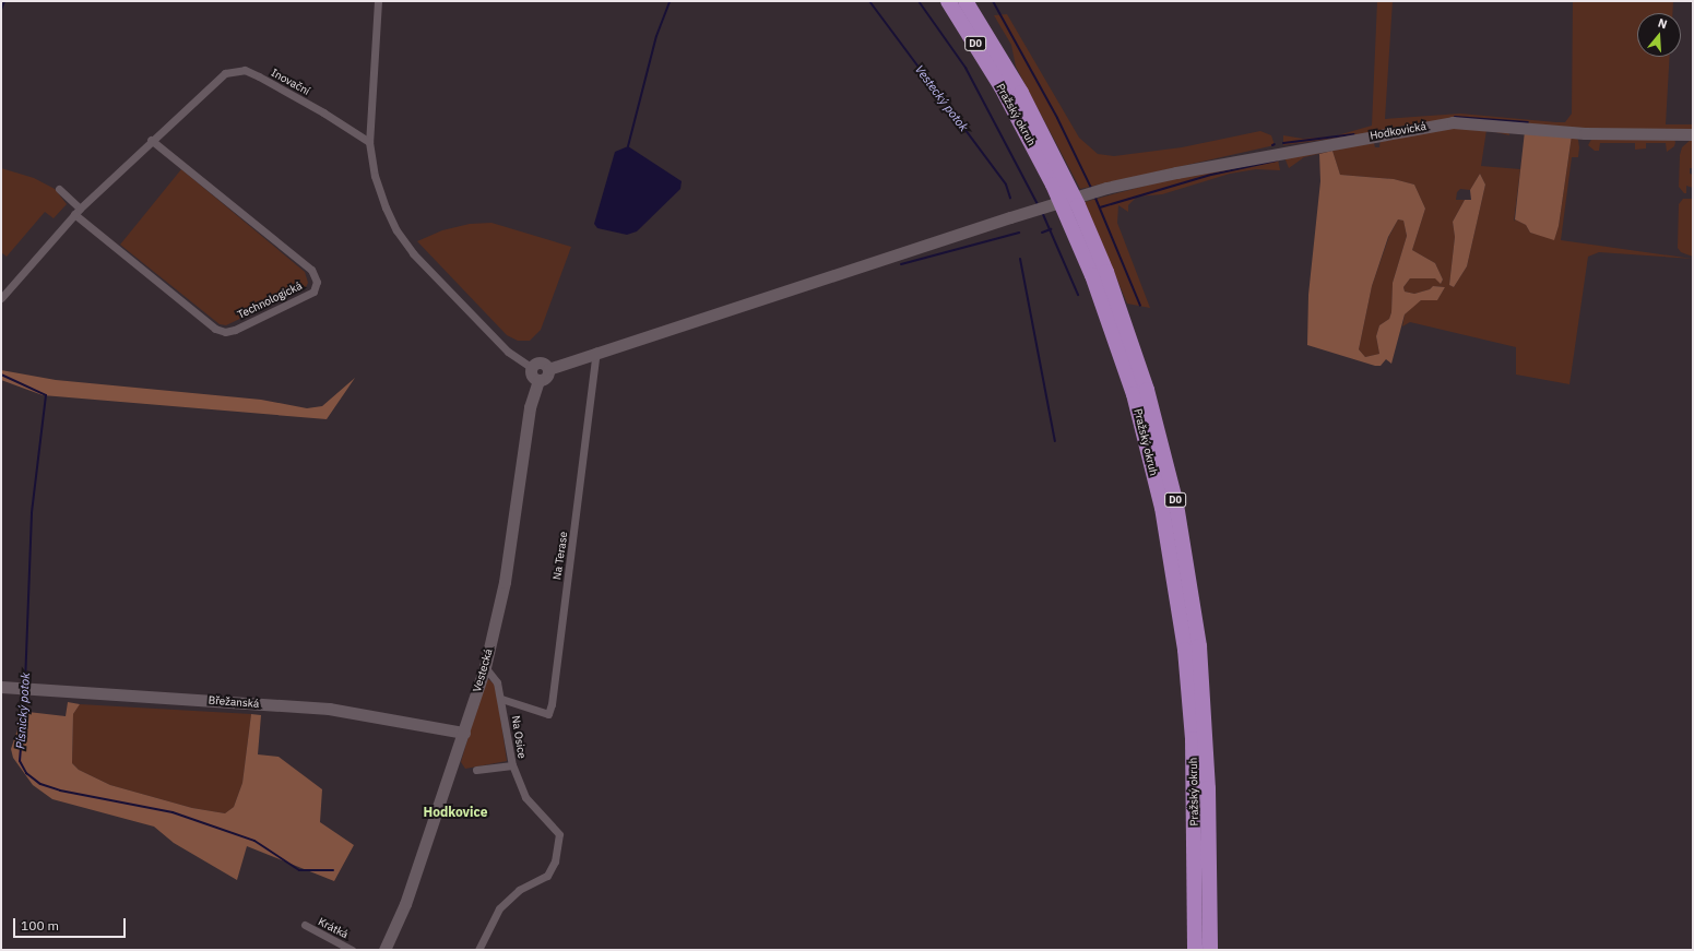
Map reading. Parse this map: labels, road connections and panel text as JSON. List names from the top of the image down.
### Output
{
  "streets": {
    "highway": ["D0", "Pražský okruh"],
    "street": [
      "Inovační",
      "Hodkovická",
      "Technologická",
      "Na Terase",
      "Vestecká",
      "Břežanská",
      "Na Osice",
      "Krátká"
    ]
  },
  "crossings": [
    ["Inovační", "Technologická"],
    ["Hodkovická", "Vestecká"],
    ["Na Terase", "Vestecká"],
    ["Na Terase", "Na Osice"],
    ["Vestecká", "Břežanská"],
    ["Vestecká", "Na Osice"]
  ],
  "districts": ["Hodkovice"],
  "water": ["Vestecký potok", "Písnický potok"],
  "scale_bar": "100 m",
  "north": "top"
}
